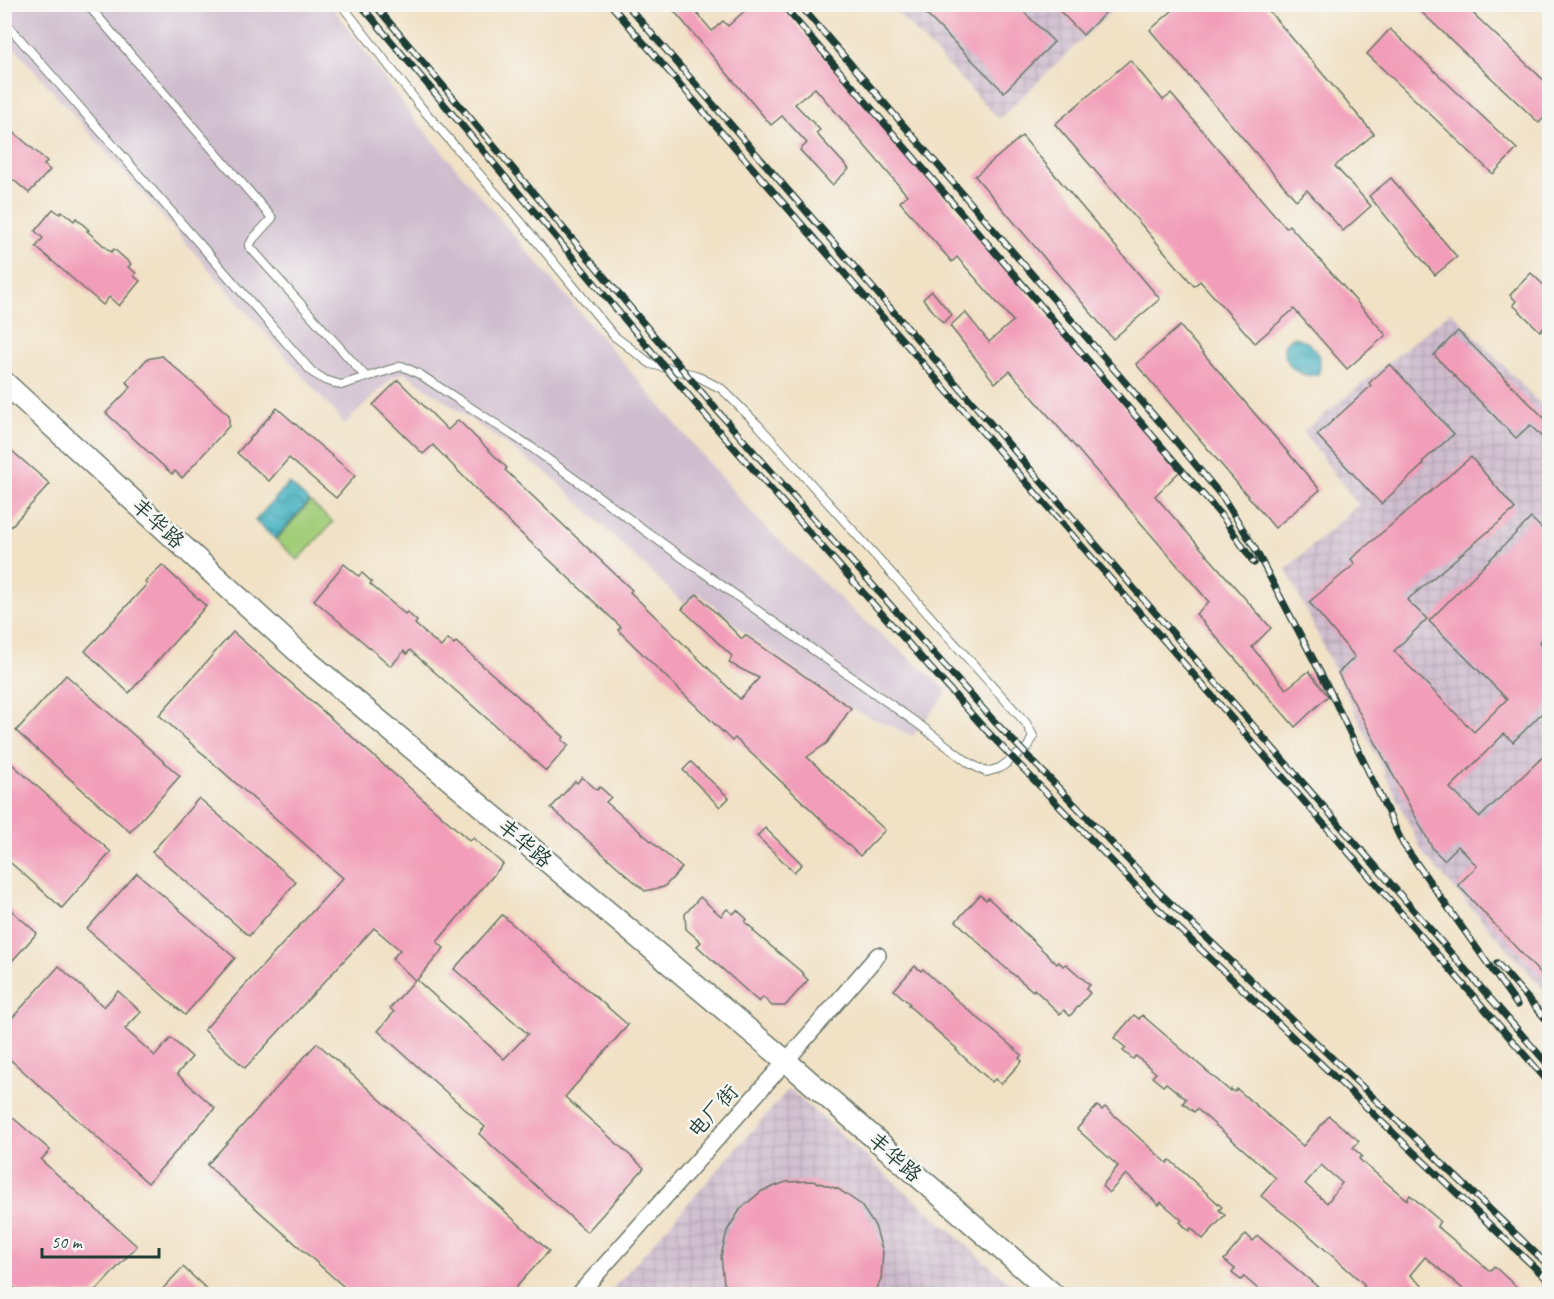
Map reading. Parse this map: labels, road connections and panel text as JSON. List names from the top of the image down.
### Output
{
  "streets": {
    "street": ["丰华路", "电厂街"]
  },
  "crossings": [
    ["丰华路", "电厂街"]
  ],
  "scale_bar": "50 m"
}
